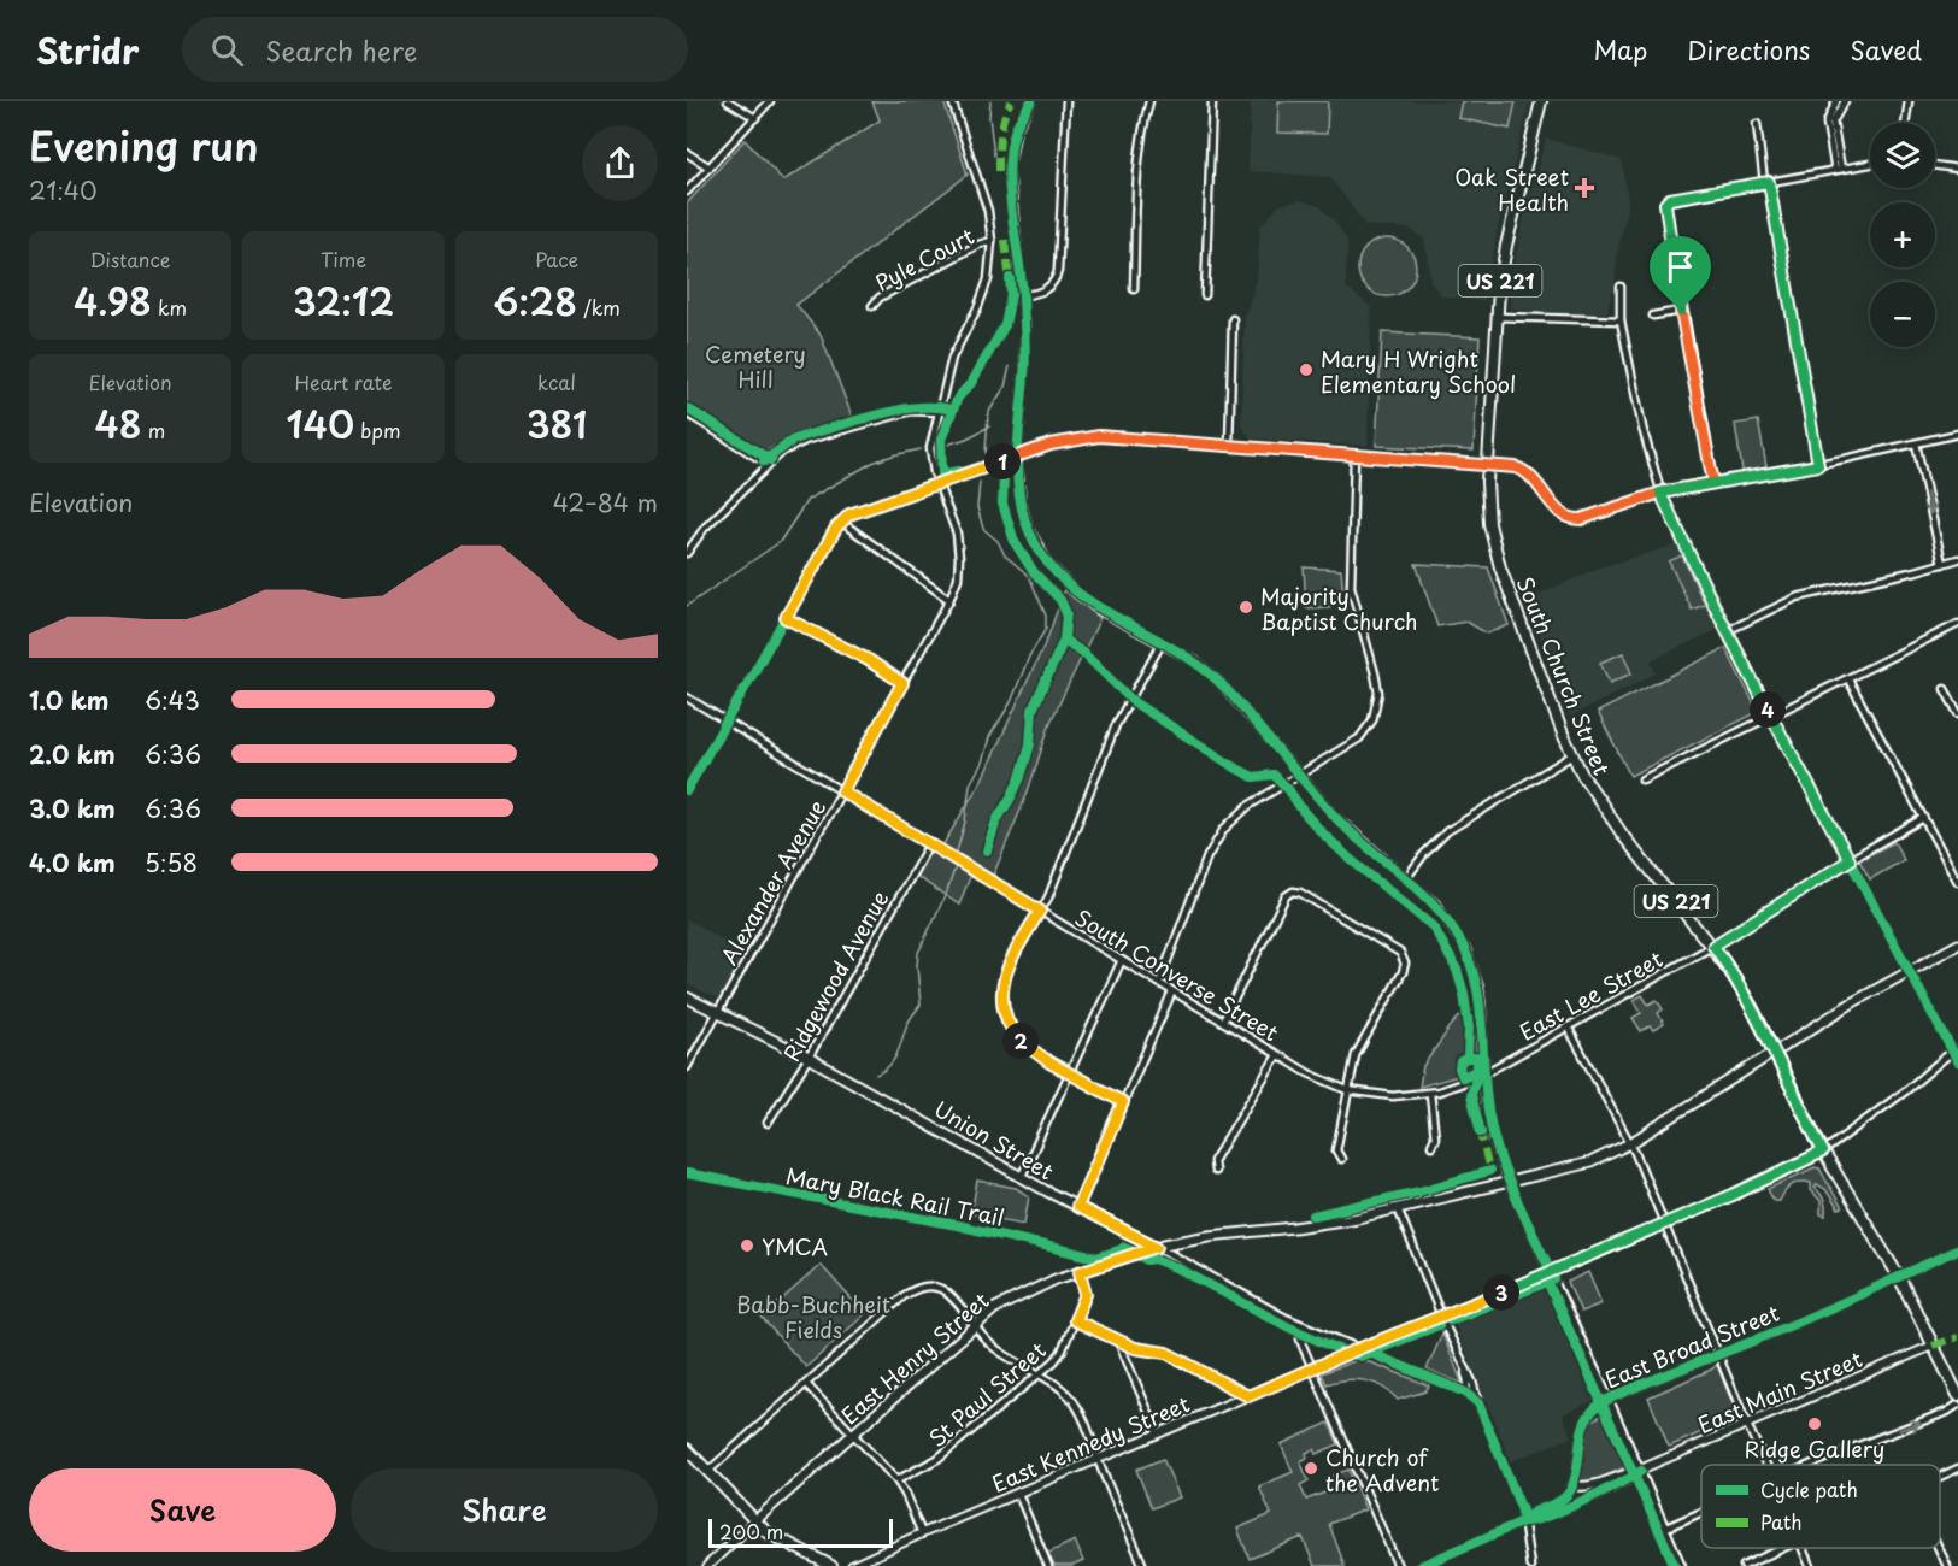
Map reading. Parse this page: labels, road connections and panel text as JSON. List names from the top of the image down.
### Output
{
  "streets": {
    "main road": [
      "US 221",
      "South Church Street",
      "Union Street",
      "East Henry Street"
    ],
    "street": [
      "Pyle Court",
      "Alexander Avenue",
      "South Converse Street",
      "Ridgewood Avenue",
      "East Lee Street",
      "East Broad Street",
      "East Main Street",
      "St Paul Street",
      "East Kennedy Street"
    ],
    "cycle path": ["Mary Black Rail Trail"]
  },
  "crossings": [
    ["Pyle Court", "Alexander Avenue"],
    ["US 221", "South Church Street"],
    ["US 221", "East Main Street"],
    ["South Church Street", "East Lee Street"],
    ["South Church Street", "East Broad Street"],
    ["South Church Street", "East Henry Street"],
    ["South Church Street", "East Main Street"],
    ["South Church Street", "East Kennedy Street"],
    ["Alexander Avenue", "South Converse Street"],
    ["Alexander Avenue", "Union Street"],
    ["South Converse Street", "Ridgewood Avenue"],
    ["South Converse Street", "East Lee Street"],
    ["Ridgewood Avenue", "Union Street"],
    ["Union Street", "East Henry Street"],
    ["Union Street", "East Kennedy Street"],
    ["East Broad Street", "East Main Street"],
    ["East Henry Street", "St Paul Street"]
  ],
  "parks": ["Cemetery Hill", "Babb-Buchheit Fields"],
  "places": {
    "health": ["Oak Street Health"],
    "other": [
      "Mary H Wright Elementary School",
      "Majority Baptist Church",
      "YMCA",
      "Ridge Gallery",
      "Church of the Advent"
    ]
  },
  "legend": ["Cycle path", "Path"],
  "scale_bar": "200 m",
  "page": {
    "header": "Stridr",
    "search": "Search here",
    "nav": ["Map", "Directions", "Saved"],
    "heading": ["Evening run", "21:40"],
    "map_buttons": ["+", "−"],
    "stats": [
      ["Distance", "4.98 km"],
      ["Time", "32:12"],
      ["Pace", "6:28 /km"],
      ["Elevation", "48 m"],
      ["Heart rate", "140 bpm"],
      ["kcal", "381"]
    ],
    "pins": [
      "1",
      "4",
      "2",
      "3"
    ],
    "chart": ["Elevation", "42–84 m"],
    "list": [
      {
        "name": "1.0 km",
        "note": "6:43"
      },
      {
        "name": "2.0 km",
        "note": "6:36"
      },
      {
        "name": "3.0 km",
        "note": "6:36"
      },
      {
        "name": "4.0 km",
        "note": "5:58"
      }
    ],
    "buttons": ["Save", "Share"],
    "scale": "200 m"
  }
}
